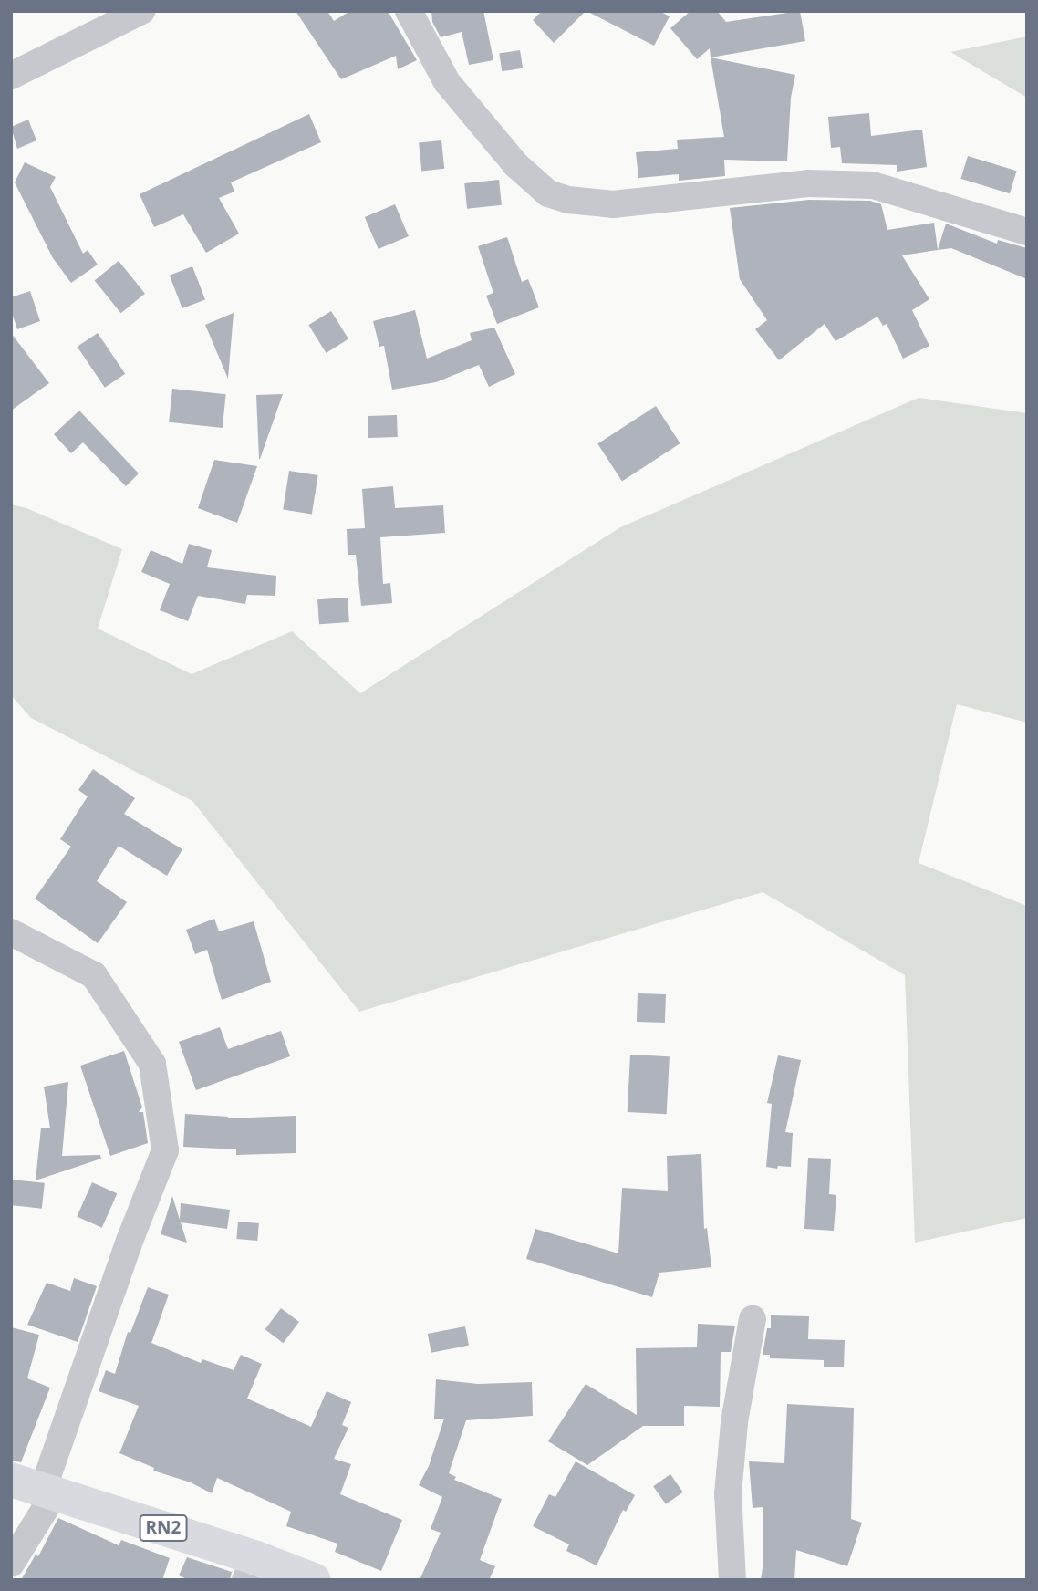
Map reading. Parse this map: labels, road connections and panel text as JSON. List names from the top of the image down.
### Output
{
  "streets": {
    "highway": ["RN2"]
  }
}
